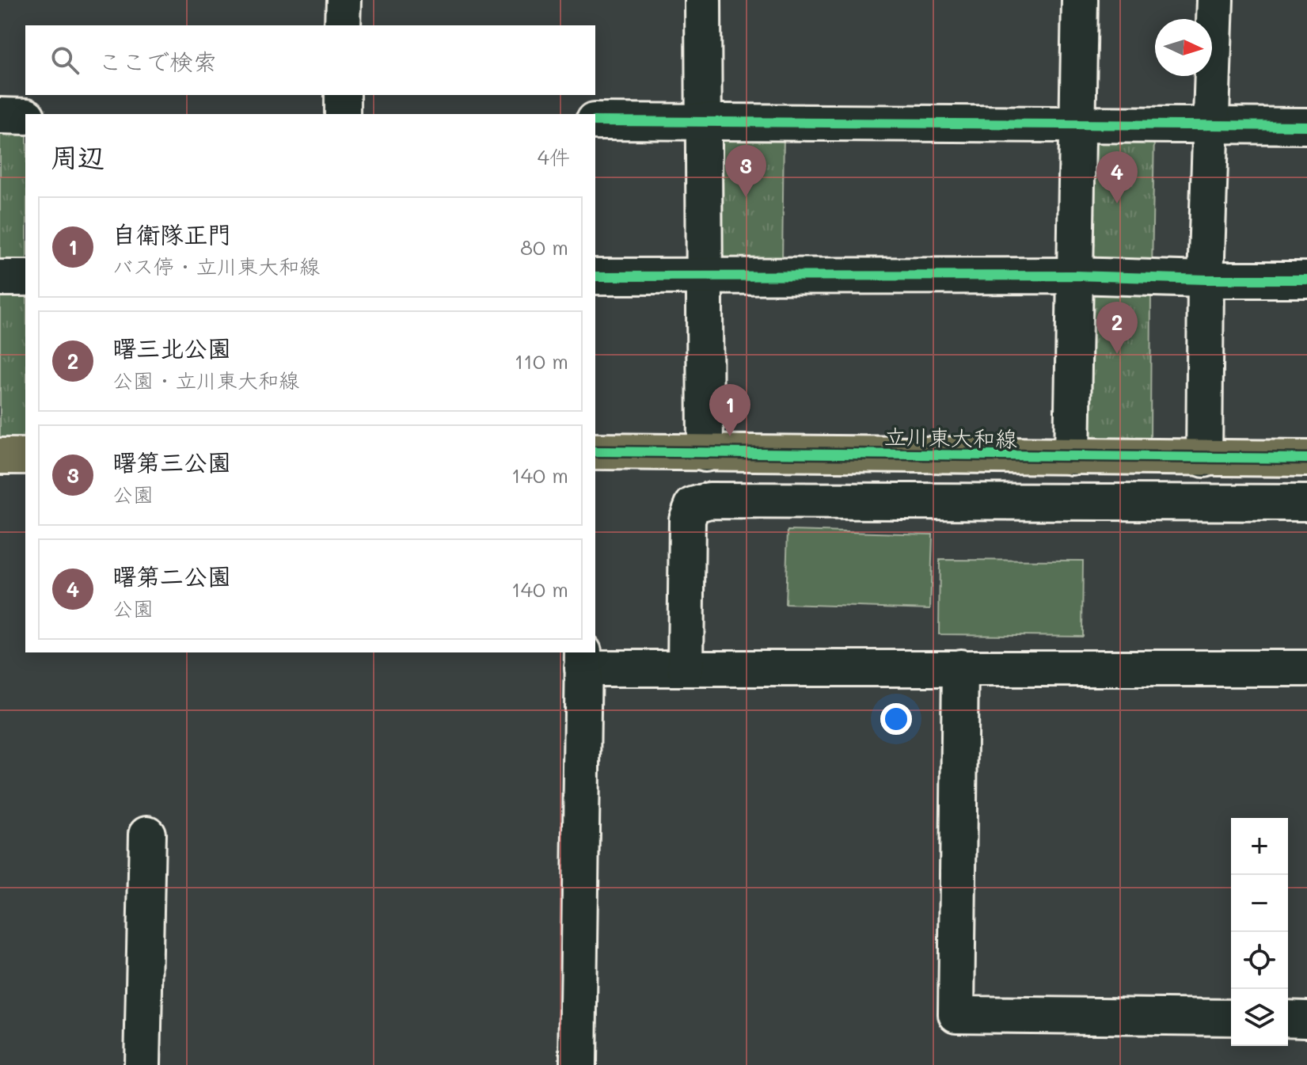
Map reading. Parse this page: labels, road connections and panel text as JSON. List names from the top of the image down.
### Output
{
  "streets": {
    "main road": ["立川東大和線"]
  },
  "north": "right",
  "page": {
    "search": "ここで検索",
    "heading": ["周辺", "4件"],
    "pins": [
      "3",
      "4",
      "2",
      "1"
    ],
    "list": [
      {
        "mark": "1",
        "name": "自衛隊正門",
        "note": "バス停 · 立川東大和線",
        "value": "80 m"
      },
      {
        "mark": "2",
        "name": "曙三北公園",
        "note": "公園 · 立川東大和線",
        "value": "110 m"
      },
      {
        "mark": "3",
        "name": "曙第三公園",
        "note": "公園",
        "value": "140 m"
      },
      {
        "mark": "4",
        "name": "曙第二公園",
        "note": "公園",
        "value": "140 m"
      }
    ],
    "map_buttons": ["+", "−"]
  }
}
